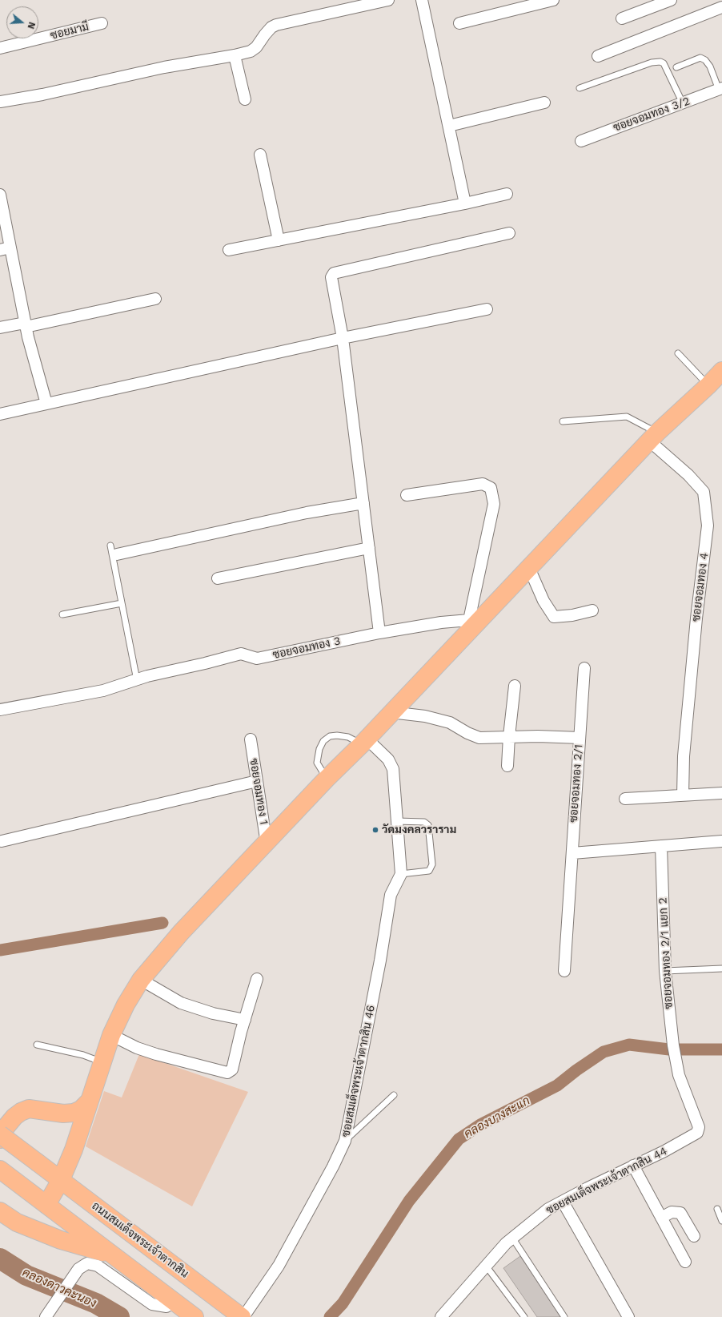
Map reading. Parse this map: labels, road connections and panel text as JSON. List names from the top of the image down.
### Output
{
  "streets": {
    "main road": ["ถนนสมเด็จพระเจ้าตากสิน"],
    "street": [
      "ซอยมามี",
      "ซอยจอมทอง 3/2",
      "ซอยจอมทอง 4",
      "ซอยจอมทอง 3",
      "ซอยจอมทอง 2/1",
      "ซอยจอมทอง 1",
      "ซอยจอมทอง 2/1 แยก 2",
      "ซอยสมเด็จพระเจ้าตากสิน 46",
      "ซอยสมเด็จพระเจ้าตากสิน 44"
    ]
  },
  "crossings": [
    ["ซอยจอมทอง 2/1 แยก 2", "ซอยสมเด็จพระเจ้าตากสิน 44"],
    ["ซอยสมเด็จพระเจ้าตากสิน 46", "ถนนสมเด็จพระเจ้าตากสิน"]
  ],
  "water": ["คลองบางสะแก", "คลองดาวคะนอง"],
  "places": ["วัดมงคลวราราม"],
  "north": "right"
}
